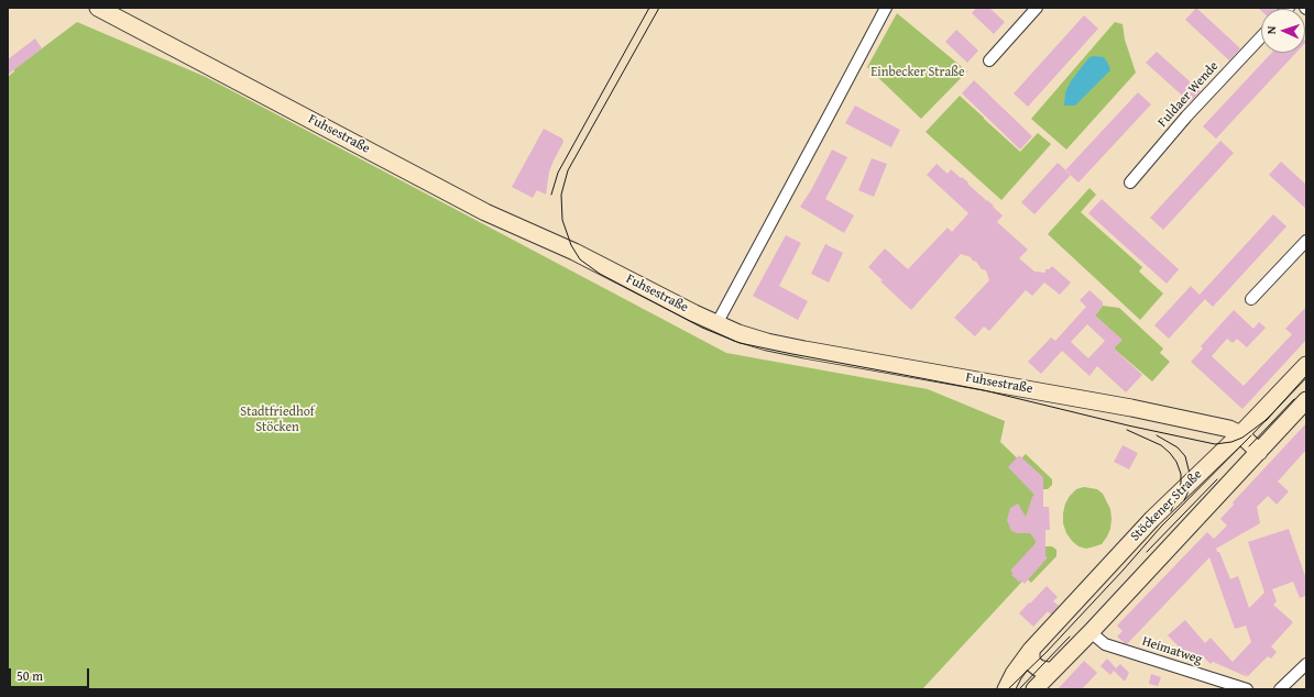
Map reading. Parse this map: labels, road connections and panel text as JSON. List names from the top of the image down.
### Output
{
  "streets": {
    "street": [
      "Fuldaer Wende",
      "Fuhsestraße",
      "Stöckener Straße",
      "Heimatweg"
    ]
  },
  "crossings": [
    ["Fuhsestraße", "Stöckener Straße"]
  ],
  "parks": ["Einbecker Straße", "Stadtfriedhof Stöcken"],
  "scale_bar": "50 m",
  "north": "left"
}
